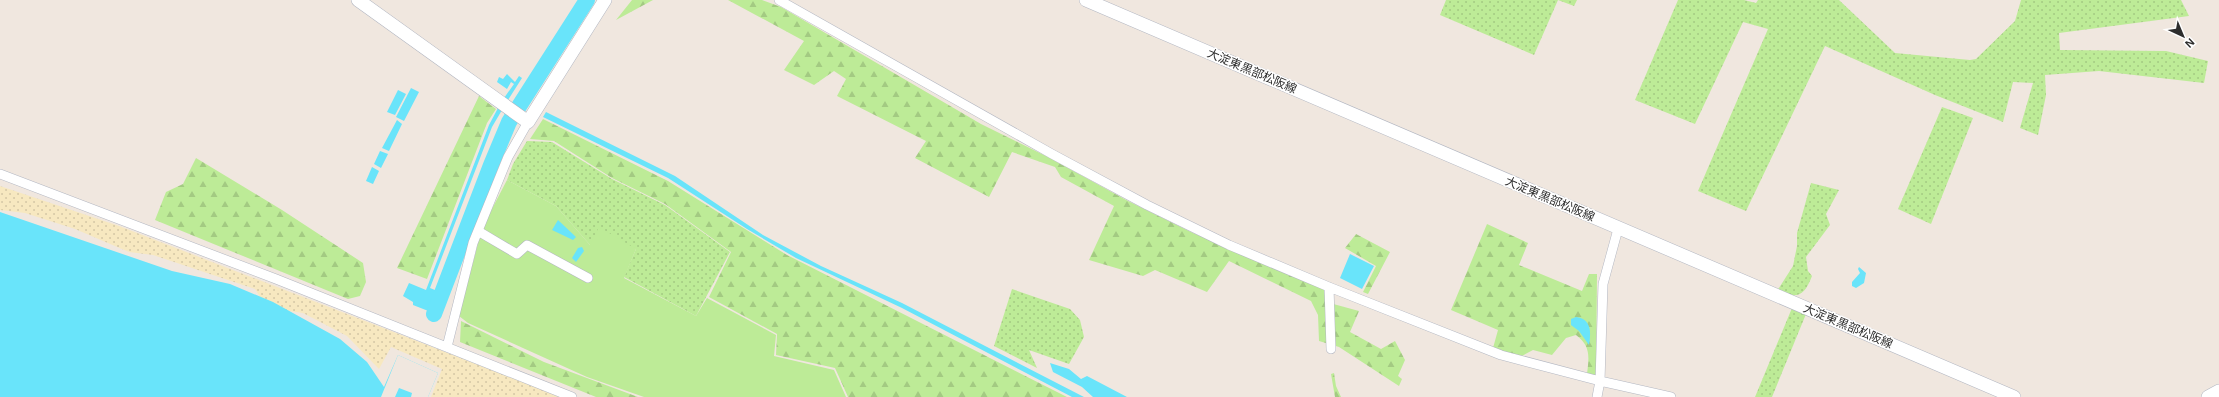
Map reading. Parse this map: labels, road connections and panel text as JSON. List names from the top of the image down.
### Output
{
  "streets": {
    "main road": ["大淀東黒部松阪線"]
  },
  "north": "bottom right"
}
